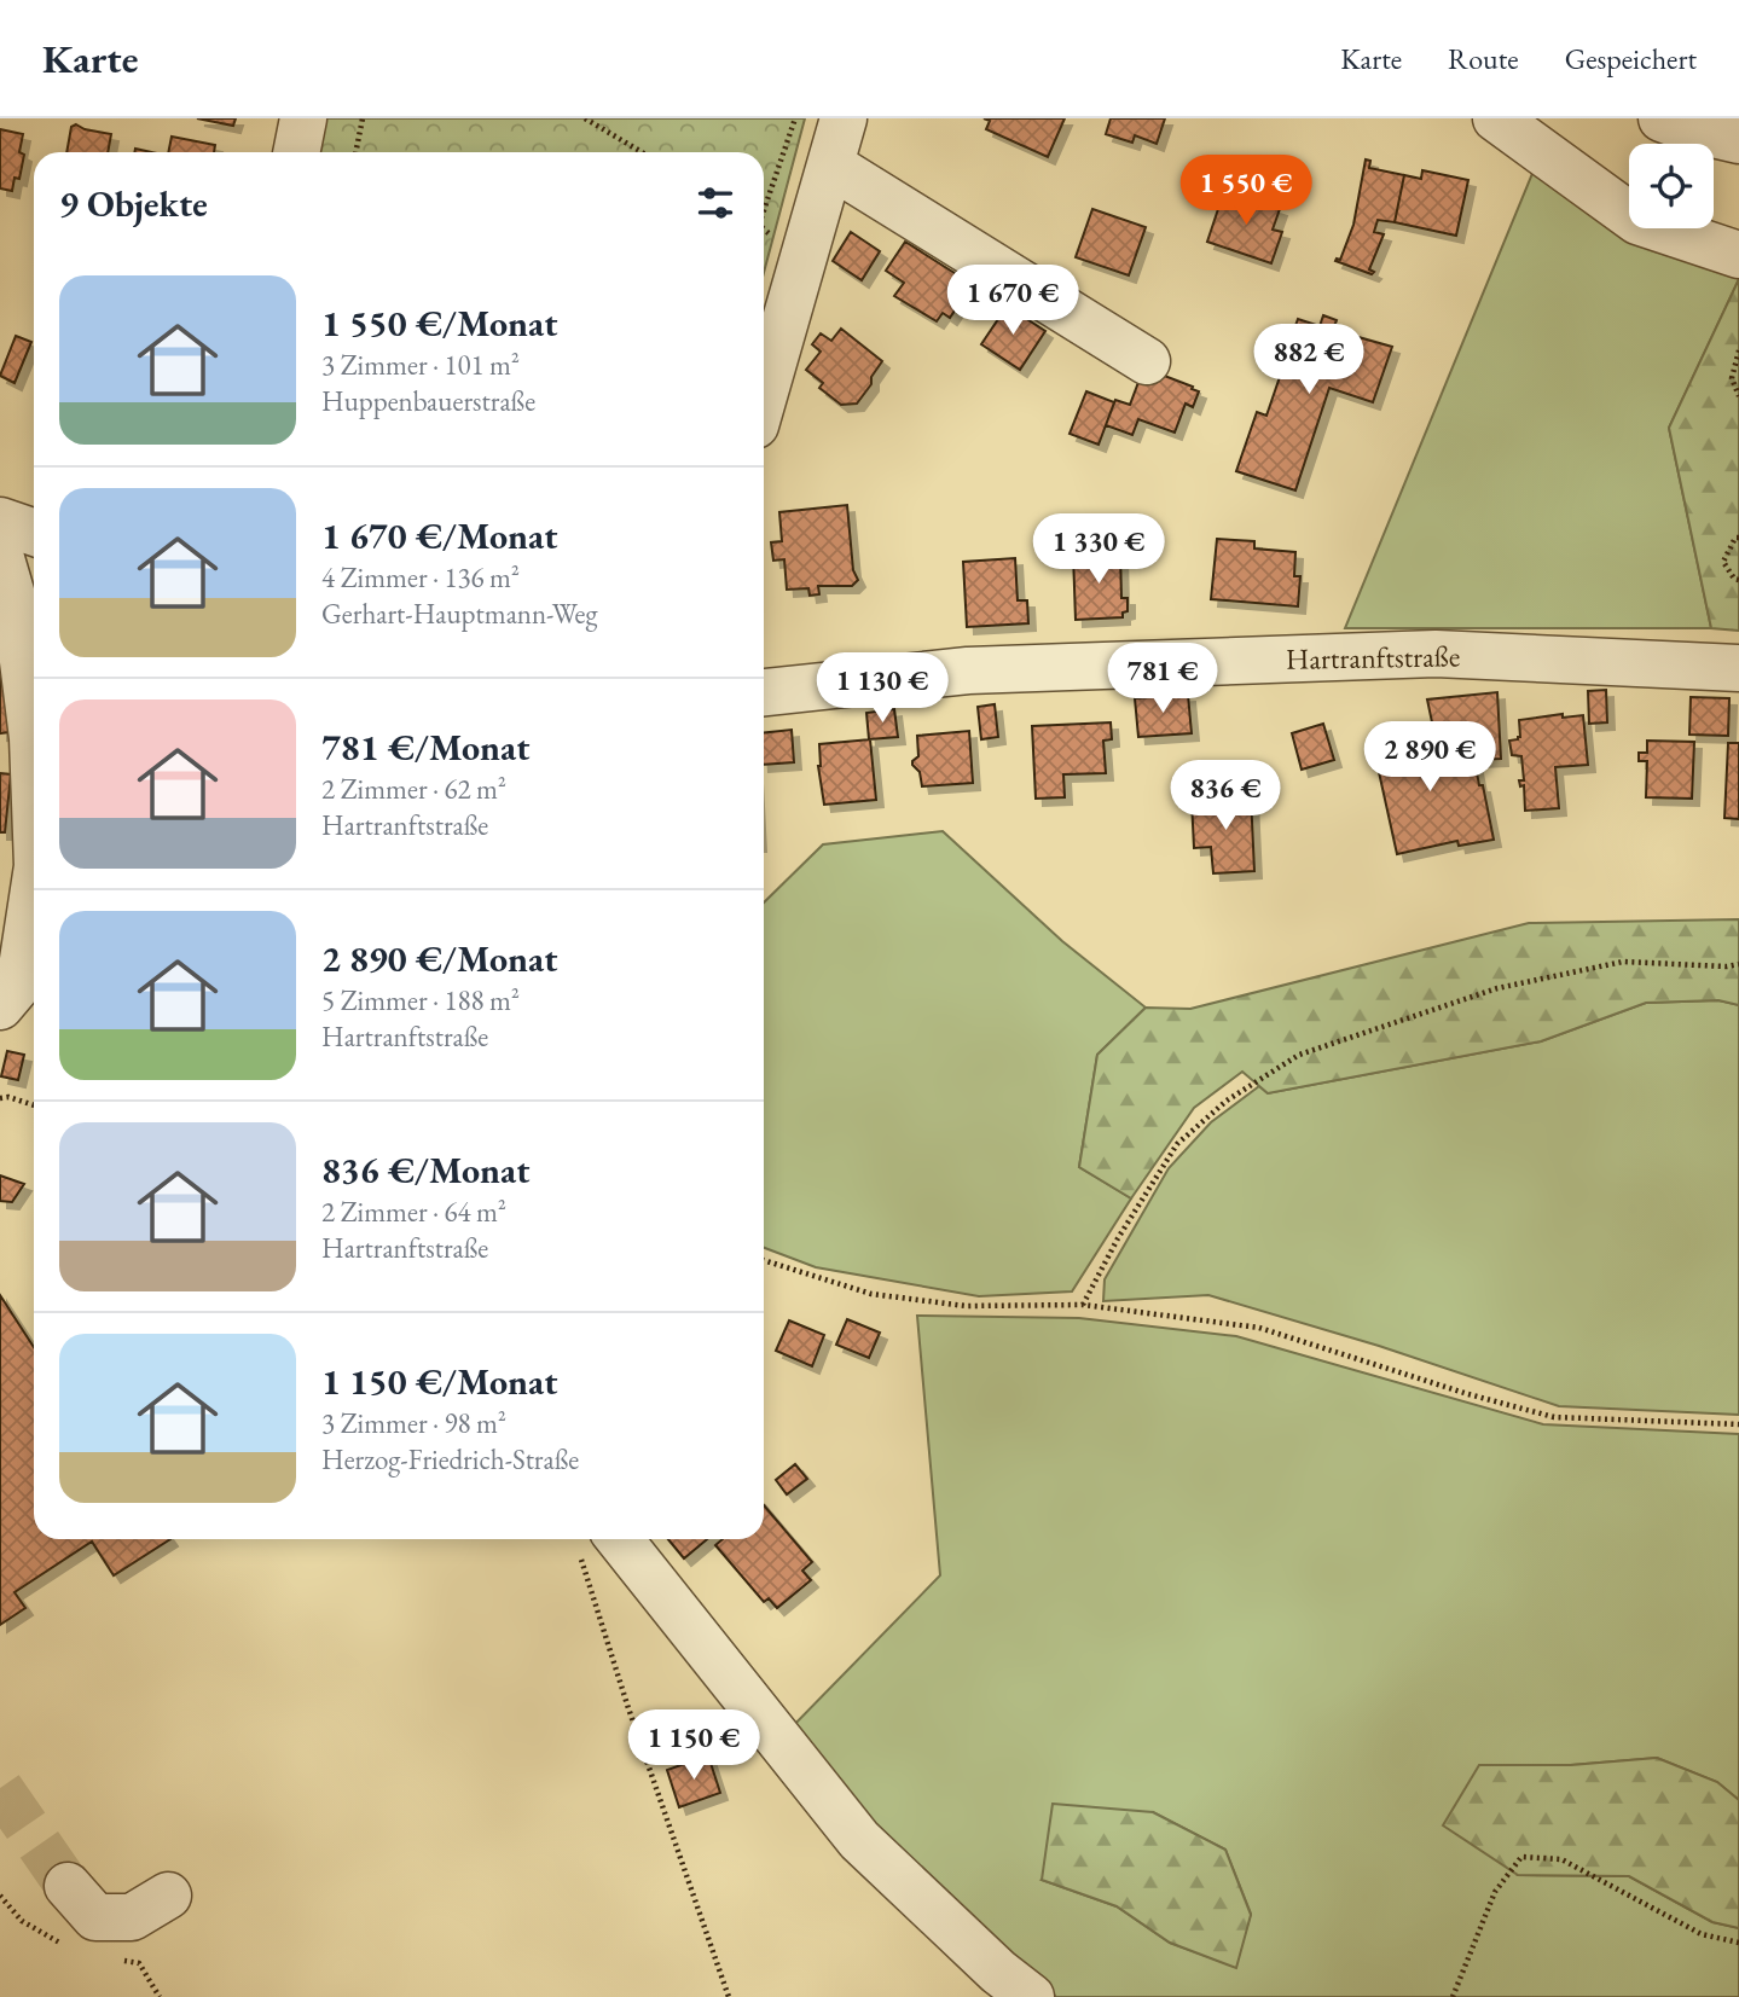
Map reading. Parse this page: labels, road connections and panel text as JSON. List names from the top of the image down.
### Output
{
  "streets": {
    "street": ["Hartranftstraße"]
  },
  "page": {
    "header": "Karte",
    "nav": ["Karte", "Route", "Gespeichert"],
    "heading": "9 Objekte",
    "price": [
      "1 550 €",
      "1 670 €",
      "882 €",
      "1 330 €",
      "781 €",
      "1 130 €",
      "2 890 €",
      "836 €",
      "1 150 €"
    ],
    "list": [
      {
        "name": "1 550 €/Monat",
        "note": "3 Zimmer · 101 m² · Huppenbauerstraße"
      },
      {
        "name": "1 670 €/Monat",
        "note": "4 Zimmer · 136 m² · Gerhart-Hauptmann-Weg"
      },
      {
        "name": "781 €/Monat",
        "note": "2 Zimmer · 62 m² · Hartranftstraße"
      },
      {
        "name": "2 890 €/Monat",
        "note": "5 Zimmer · 188 m² · Hartranftstraße"
      },
      {
        "name": "836 €/Monat",
        "note": "2 Zimmer · 64 m² · Hartranftstraße"
      },
      {
        "name": "1 150 €/Monat",
        "note": "3 Zimmer · 98 m² · Herzog-Friedrich-Straße"
      }
    ]
  }
}
